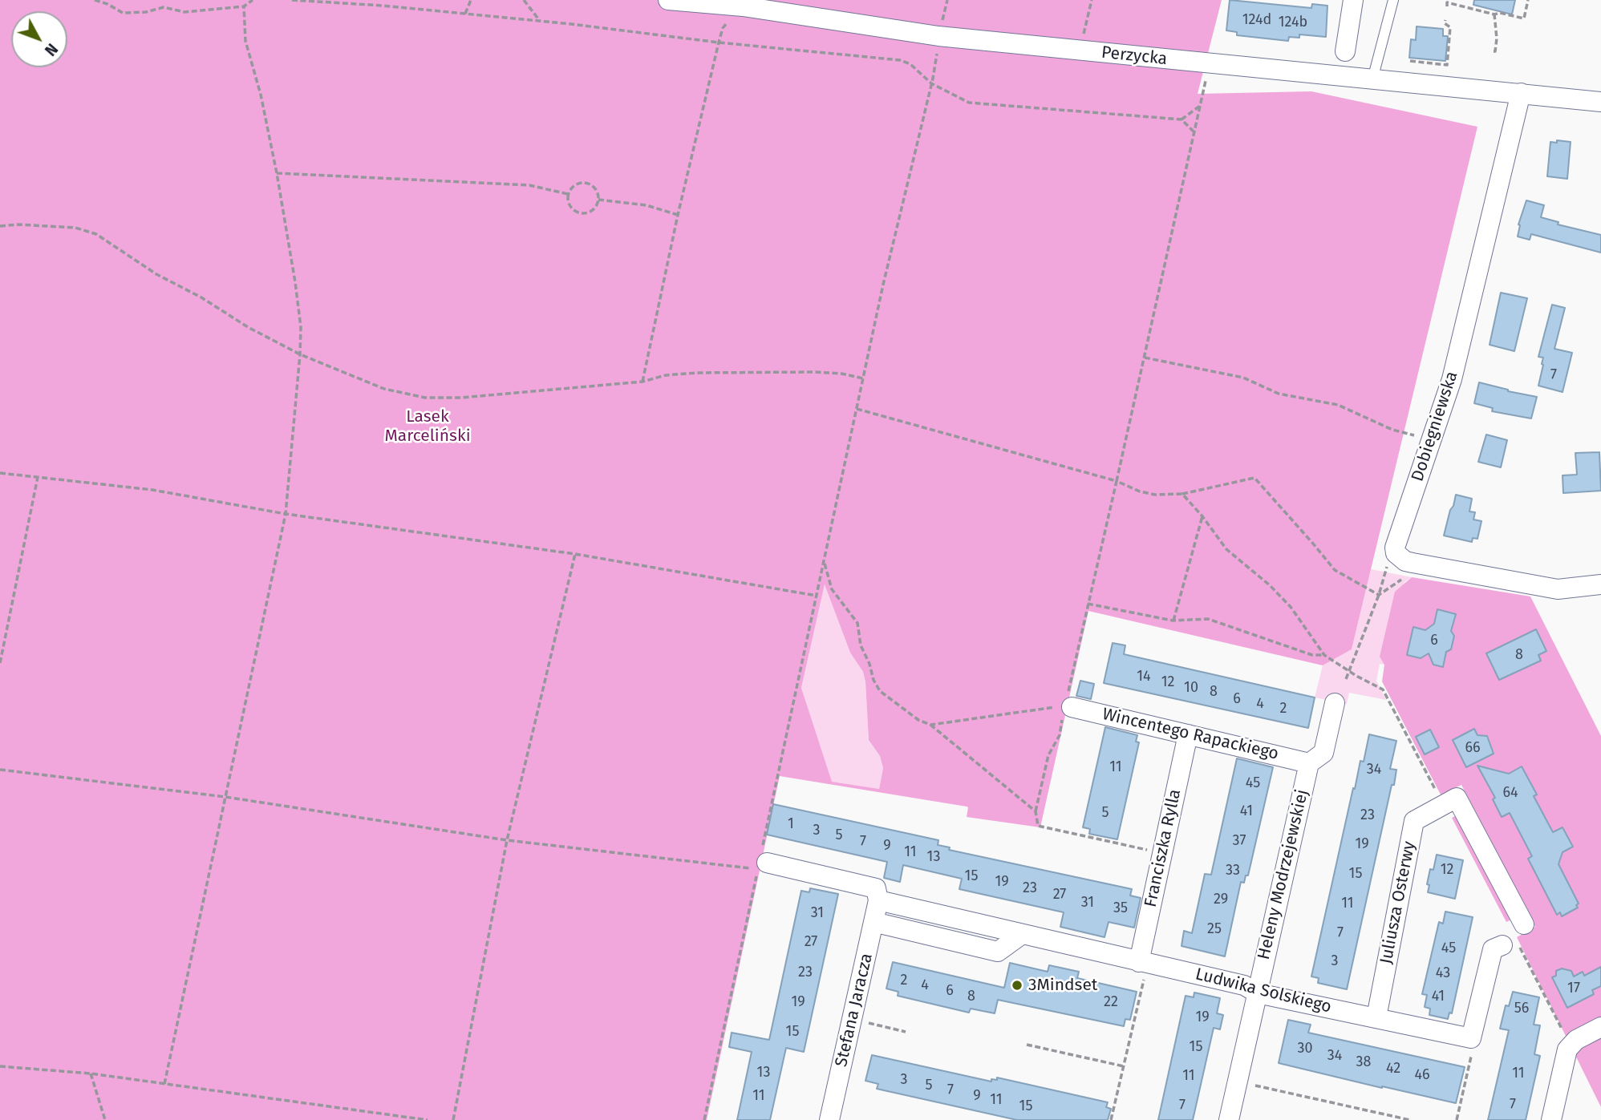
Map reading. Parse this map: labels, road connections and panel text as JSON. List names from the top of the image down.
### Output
{
  "streets": {
    "street": [
      "Perzycka",
      "Dobiegniewska",
      "Wincentego Rapackiego",
      "Franciszka Rylla",
      "Heleny Modrzejewskiej",
      "Juliusza Osterwy",
      "Ludwika Solskiego",
      "Stefana Jaracza"
    ]
  },
  "crossings": [
    ["Perzycka", "Dobiegniewska"],
    ["Wincentego Rapackiego", "Franciszka Rylla"],
    ["Wincentego Rapackiego", "Heleny Modrzejewskiej"],
    ["Franciszka Rylla", "Ludwika Solskiego"],
    ["Heleny Modrzejewskiej", "Ludwika Solskiego"],
    ["Juliusza Osterwy", "Ludwika Solskiego"],
    ["Ludwika Solskiego", "Stefana Jaracza"]
  ],
  "parks": ["Lasek Marceliński"],
  "places": ["3Mindset"],
  "house_numbers": [
    "124d",
    "124b",
    "7",
    "6",
    "8",
    "14",
    "12",
    "10",
    "8",
    "6",
    "4",
    "2",
    "66",
    "11",
    "34",
    "45",
    "64",
    "41",
    "5",
    "23",
    "1",
    "3",
    "5",
    "37",
    "7",
    "19",
    "9",
    "11",
    "13",
    "12",
    "33",
    "15",
    "15",
    "19",
    "23",
    "27",
    "29",
    "31",
    "11",
    "35",
    "31",
    "25",
    "7",
    "27",
    "45",
    "3",
    "23",
    "43",
    "2",
    "4",
    "17",
    "6",
    "8",
    "41",
    "19",
    "22",
    "56",
    "19",
    "15",
    "15",
    "30",
    "34",
    "38",
    "42",
    "13",
    "11",
    "46",
    "11",
    "3",
    "5",
    "7",
    "11",
    "9",
    "11",
    "7",
    "7",
    "15"
  ],
  "north": "bottom right"
}
